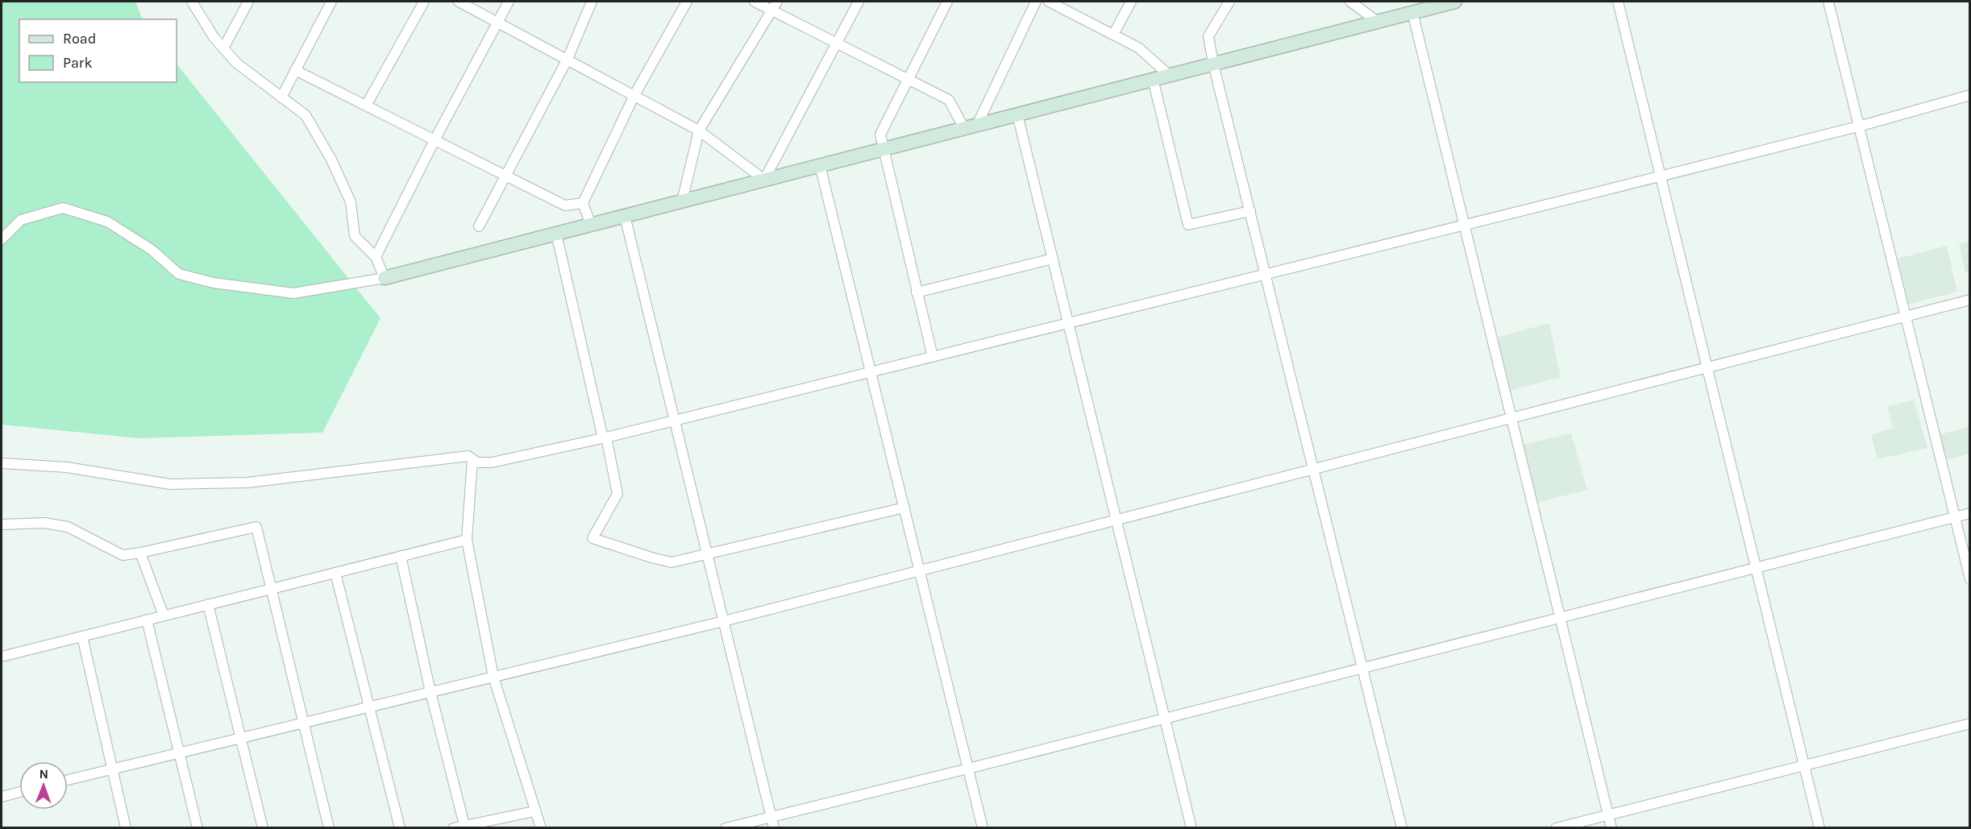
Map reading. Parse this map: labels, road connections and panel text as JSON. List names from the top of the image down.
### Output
{
  "legend": ["Road", "Park"],
  "north": "top"
}
